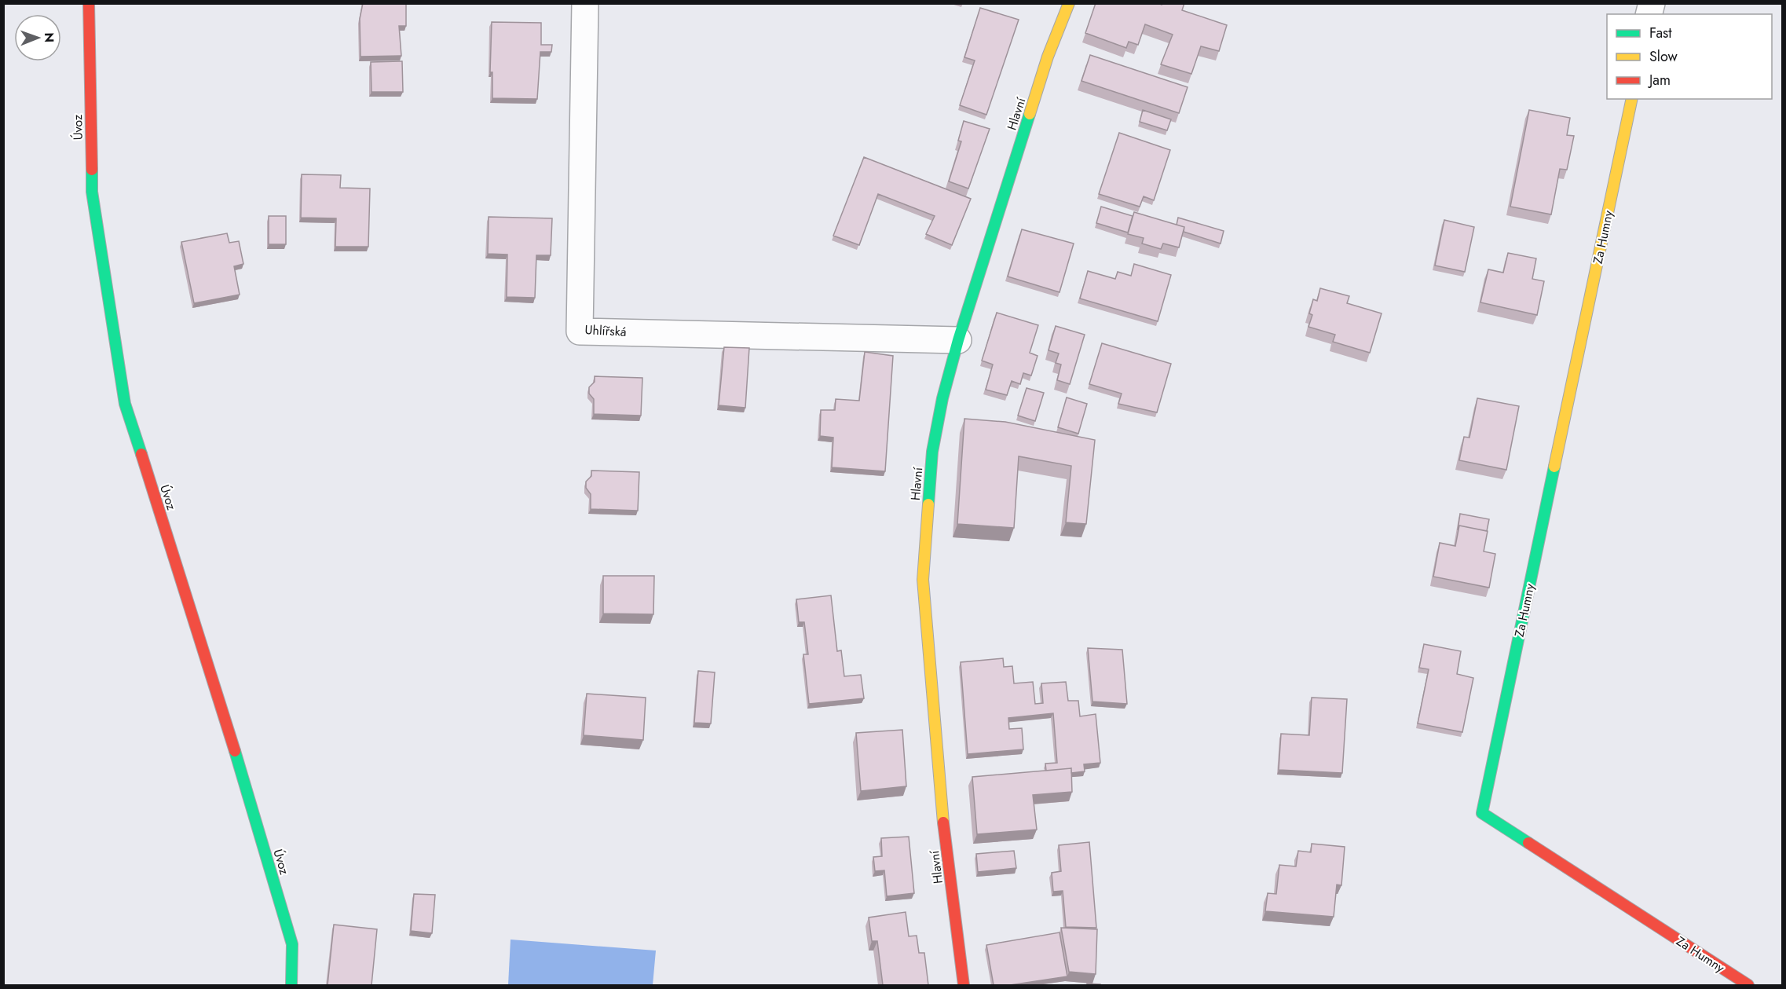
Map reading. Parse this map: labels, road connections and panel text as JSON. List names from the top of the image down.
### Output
{
  "streets": {
    "street": [
      "Hlavní",
      "Úvoz",
      "Za Humny",
      "Uhlířská"
    ]
  },
  "crossings": [
    ["Hlavní", "Uhlířská"]
  ],
  "legend": ["Fast", "Slow", "Jam"],
  "north": "right"
}
